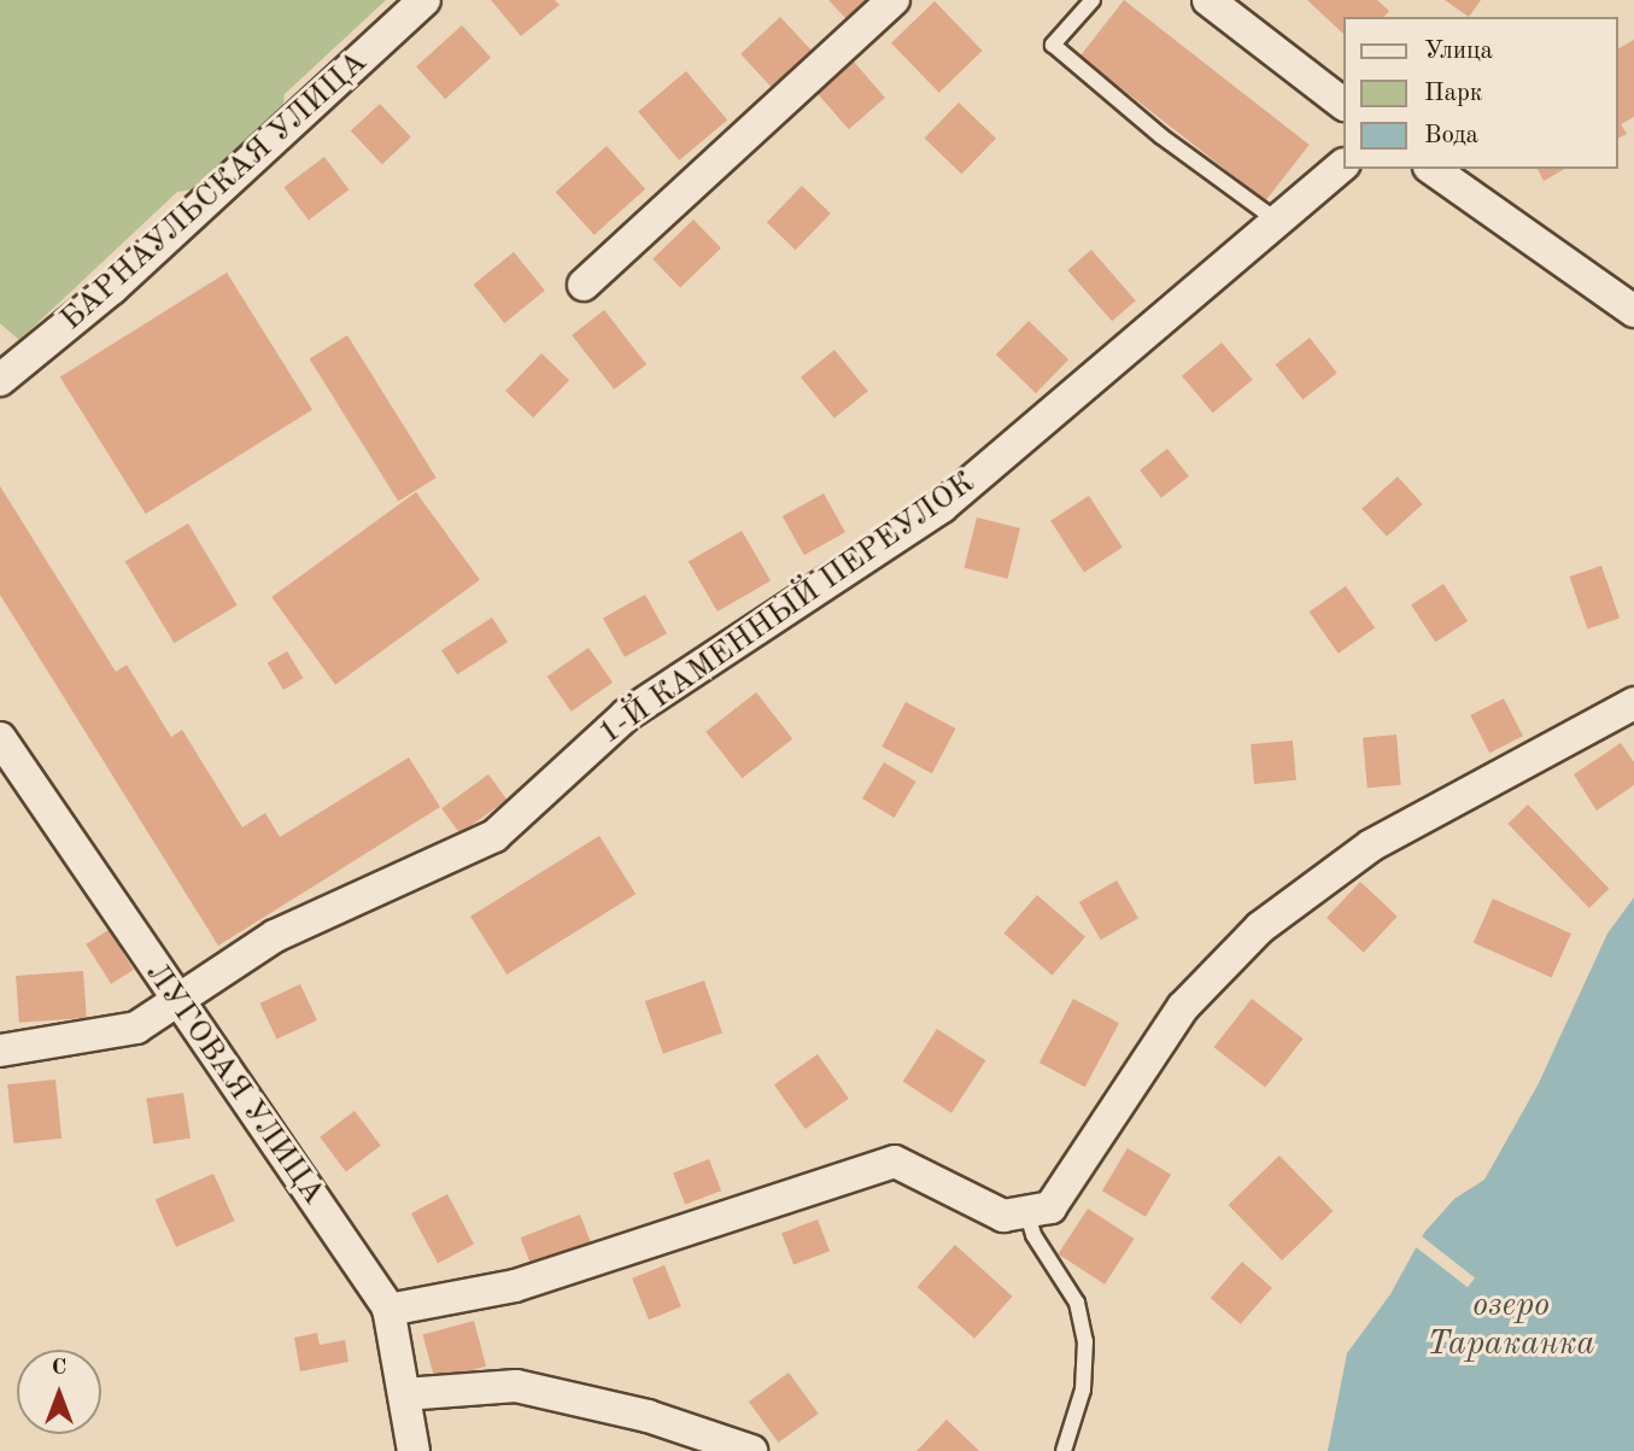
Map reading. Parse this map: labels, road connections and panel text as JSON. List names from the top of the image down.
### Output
{
  "streets": {
    "street": ["БАРНАУЛЬСКАЯ УЛИЦА", "1-Й КАМЕННЫЙ ПЕРЕУЛОК", "ЛУГОВАЯ УЛИЦА"]
  },
  "crossings": [
    ["1-Й КАМЕННЫЙ ПЕРЕУЛОК", "ЛУГОВАЯ УЛИЦА"]
  ],
  "water": ["озеро Тараканка"],
  "legend": ["Улица", "Парк", "Вода"],
  "north": "top"
}
